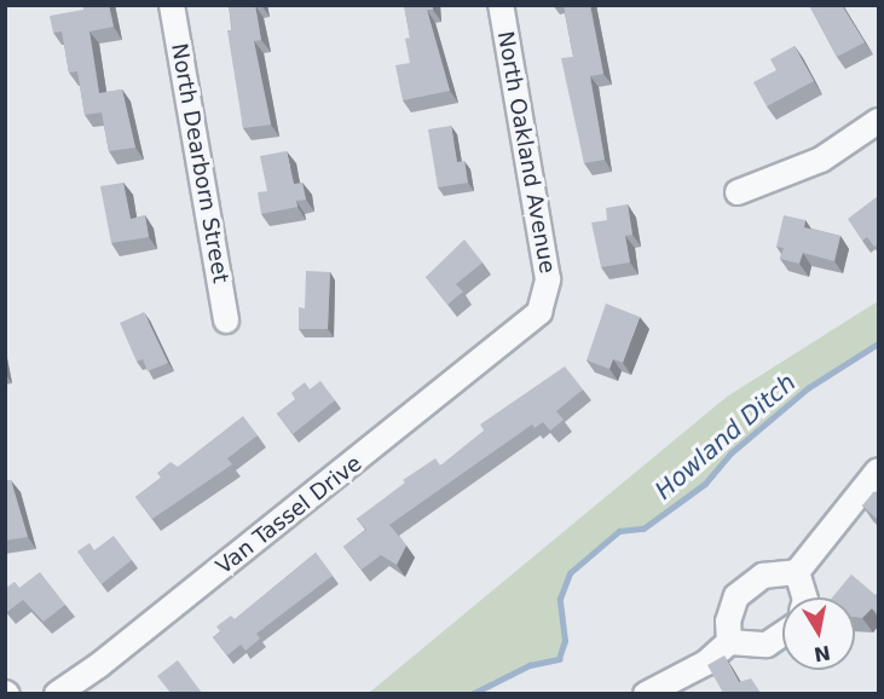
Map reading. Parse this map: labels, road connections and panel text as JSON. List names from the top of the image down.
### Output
{
  "streets": {
    "street": ["North Oakland Avenue", "North Dearborn Street", "Van Tassel Drive"]
  },
  "crossings": [
    ["North Oakland Avenue", "Van Tassel Drive"]
  ],
  "water": ["Howland Ditch"],
  "north": "bottom"
}
